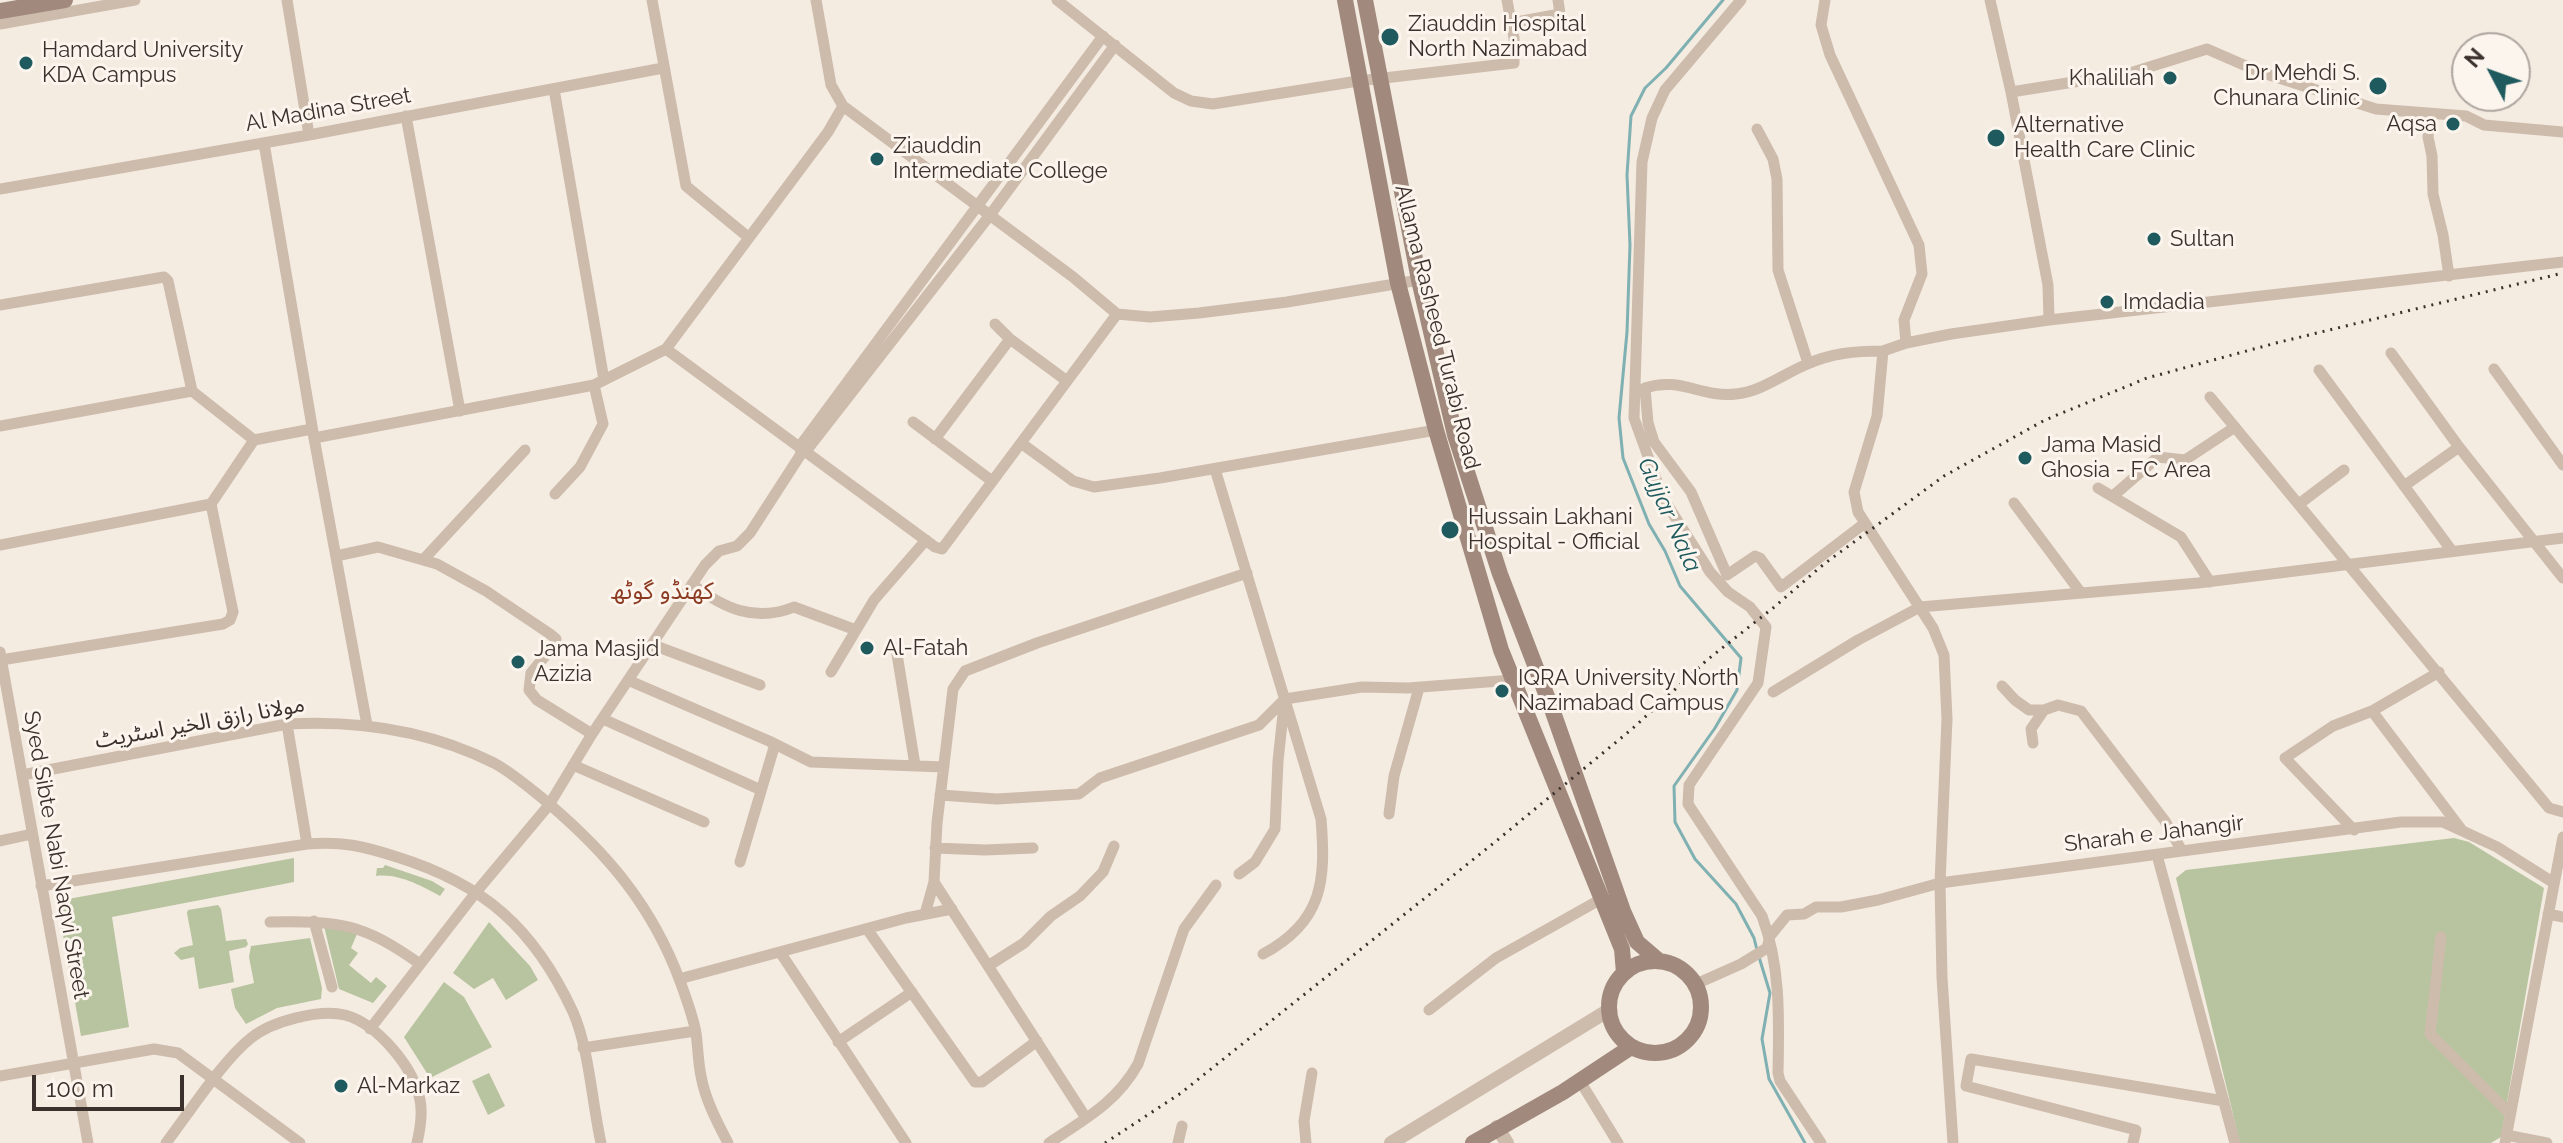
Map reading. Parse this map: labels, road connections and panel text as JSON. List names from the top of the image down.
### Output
{
  "streets": {
    "main road": ["Allama Rasheed Turabi Road"],
    "street": [
      "Al Madina Street",
      "مولانا رازق الخیر اسٹریٹ",
      "Sharah e Jahangir",
      "Syed Sibte Nabi Naqvi Street"
    ]
  },
  "crossings": [
    ["Allama Rasheed Turabi Road", "Sharah e Jahangir"],
    ["مولانا رازق الخیر اسٹریٹ", "Syed Sibte Nabi Naqvi Street"]
  ],
  "districts": ["کھنڈو گوٹھ"],
  "water": ["Gujjar Nala"],
  "places": [
    "Ziauddin Hospital North Nazimabad",
    "Hamdard University KDA Campus",
    "Khaliliah",
    "Dr Mehdi S. Chunara Clinic",
    "Aqsa",
    "Alternative Health Care Clinic",
    "Ziauddin Intermediate College",
    "Sultan",
    "Imdadia",
    "Jama Masid Ghosia - FC Area",
    "Hussain Lakhani Hospital - Official",
    "Al-Fatah",
    "Jama Masjid Azizia",
    "IQRA University North Nazimabad Campus",
    "Al-Markaz"
  ],
  "scale_bar": "100 m",
  "north": "top left"
}
